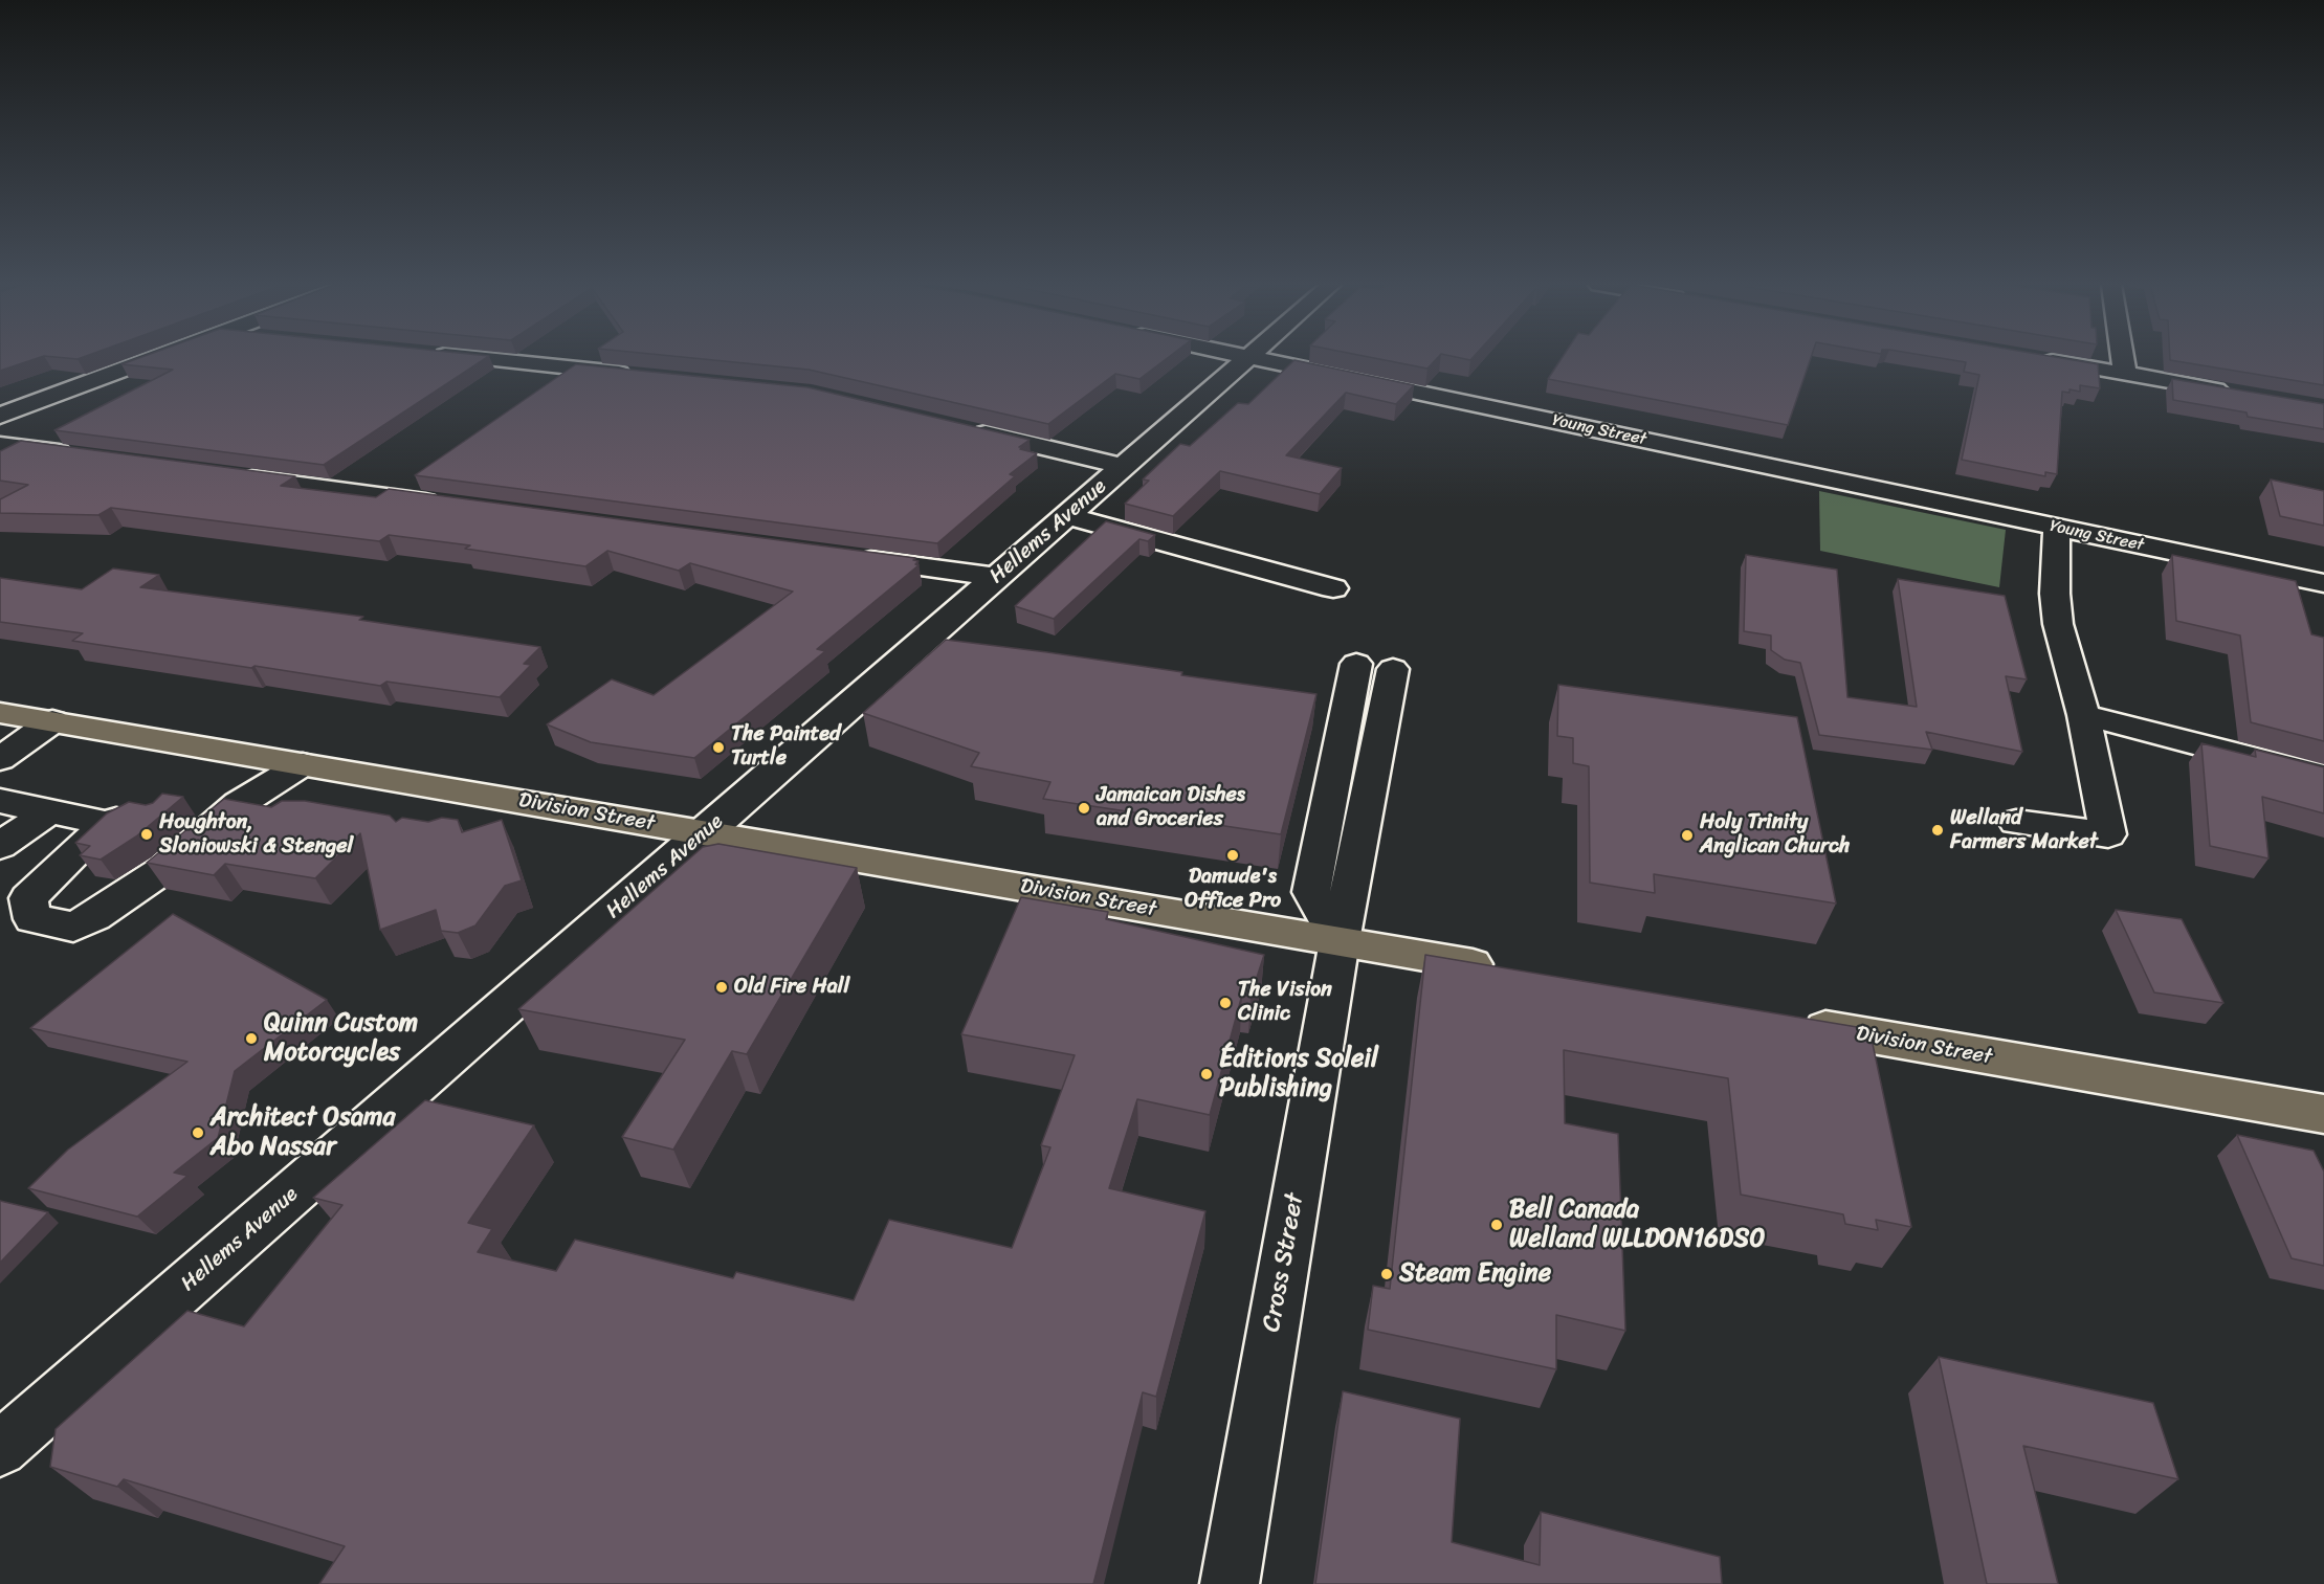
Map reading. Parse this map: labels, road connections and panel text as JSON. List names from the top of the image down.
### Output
{
  "streets": {
    "main road": ["Division Street"],
    "street": ["Young Street", "Hellems Avenue", "Cross Street"]
  },
  "crossings": [
    ["Hellems Avenue", "Division Street"],
    ["Division Street", "Cross Street"]
  ],
  "places": [
    "The Painted Turtle",
    "Jamaican Dishes and Groceries",
    "Welland Farmers Market",
    "Houghton, Sloniowski & Stengel",
    "Holy Trinity Anglican Church",
    "Damude's Office Pro",
    "Old Fire Hall",
    "The Vision Clinic",
    "Quinn Custom Motorcycles",
    "Éditions Soleil Publishing",
    "Architect Osama Abo Nassar",
    "Bell Canada Welland WLLDON16DS0",
    "Steam Engine"
  ]
}
